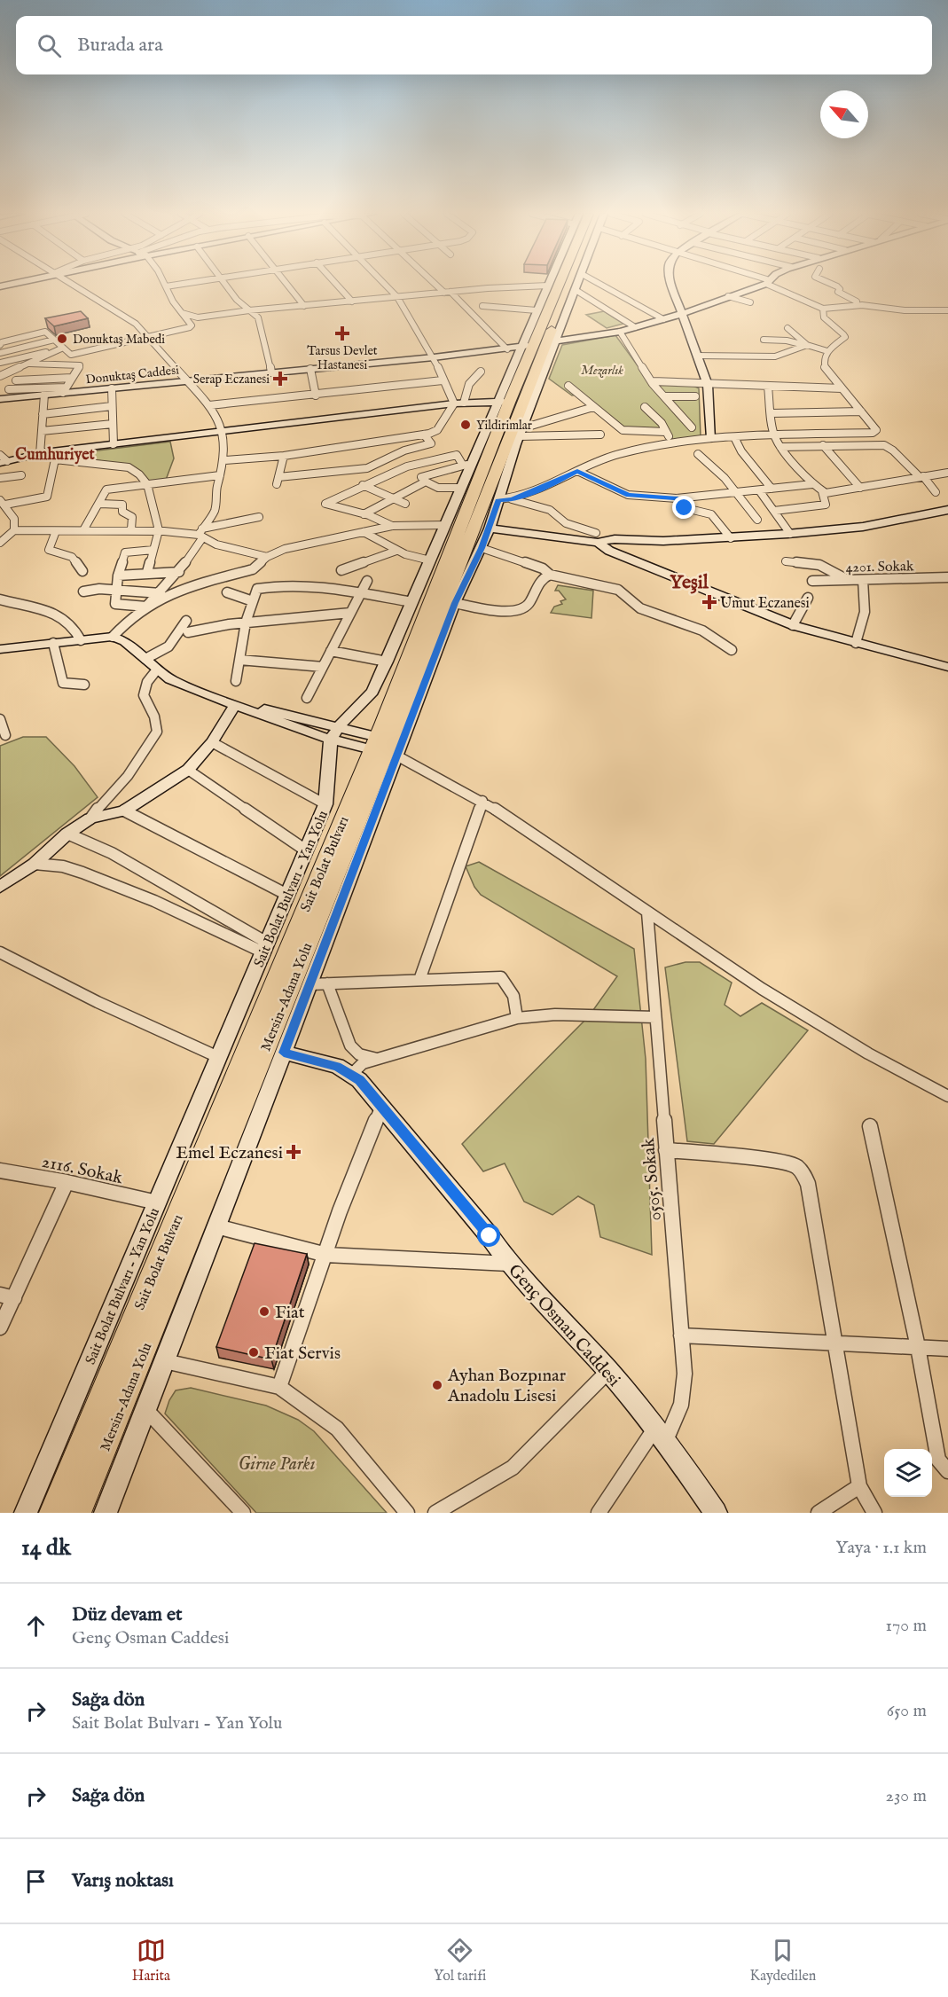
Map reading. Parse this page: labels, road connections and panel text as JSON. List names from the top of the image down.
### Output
{
  "streets": {
    "highway": ["Sait Bolat Bulvarı", "Mersin-Adana Yolu"],
    "street": [
      "Donuktaş Caddesi",
      "4201. Sokak",
      "Sait Bolat Bulvarı - Yan Yolu",
      "2116. Sokak",
      "0505. Sokak",
      "Genç Osman Caddesi"
    ]
  },
  "crossings": [
    ["Donuktaş Caddesi", "Sait Bolat Bulvarı"],
    ["Donuktaş Caddesi", "Mersin-Adana Yolu"],
    ["Sait Bolat Bulvarı", "Mersin-Adana Yolu"],
    ["Sait Bolat Bulvarı - Yan Yolu", "2116. Sokak"],
    ["0505. Sokak", "Genç Osman Caddesi"]
  ],
  "districts": ["Cumhuriyet", "Yeşil"],
  "parks": ["Mezarlık", "Girne Parkı"],
  "places": {
    "health": [
      "Tarsus Devlet Hastanesi",
      "Serap Eczanesi",
      "Umut Eczanesi",
      "Emel Eczanesi"
    ],
    "other": [
      "Donuktaş Mabedi",
      "Yildirimlar",
      "Fiat",
      "Fiat Servis",
      "Ayhan Bozpınar Anadolu Lisesi"
    ]
  },
  "north": "top left",
  "page": {
    "search": "Burada ara",
    "heading": ["14 dk", "Yaya · 1.1 km"],
    "list": [
      ["Düz devam et", "Genç Osman Caddesi", "170 m"],
      ["Sağa dön", "Sait Bolat Bulvarı - Yan Yolu", "650 m"],
      ["Sağa dön", "230 m"],
      "Varış noktası"
    ],
    "nav": ["Harita", "Yol tarifi", "Kaydedilen"]
  }
}
